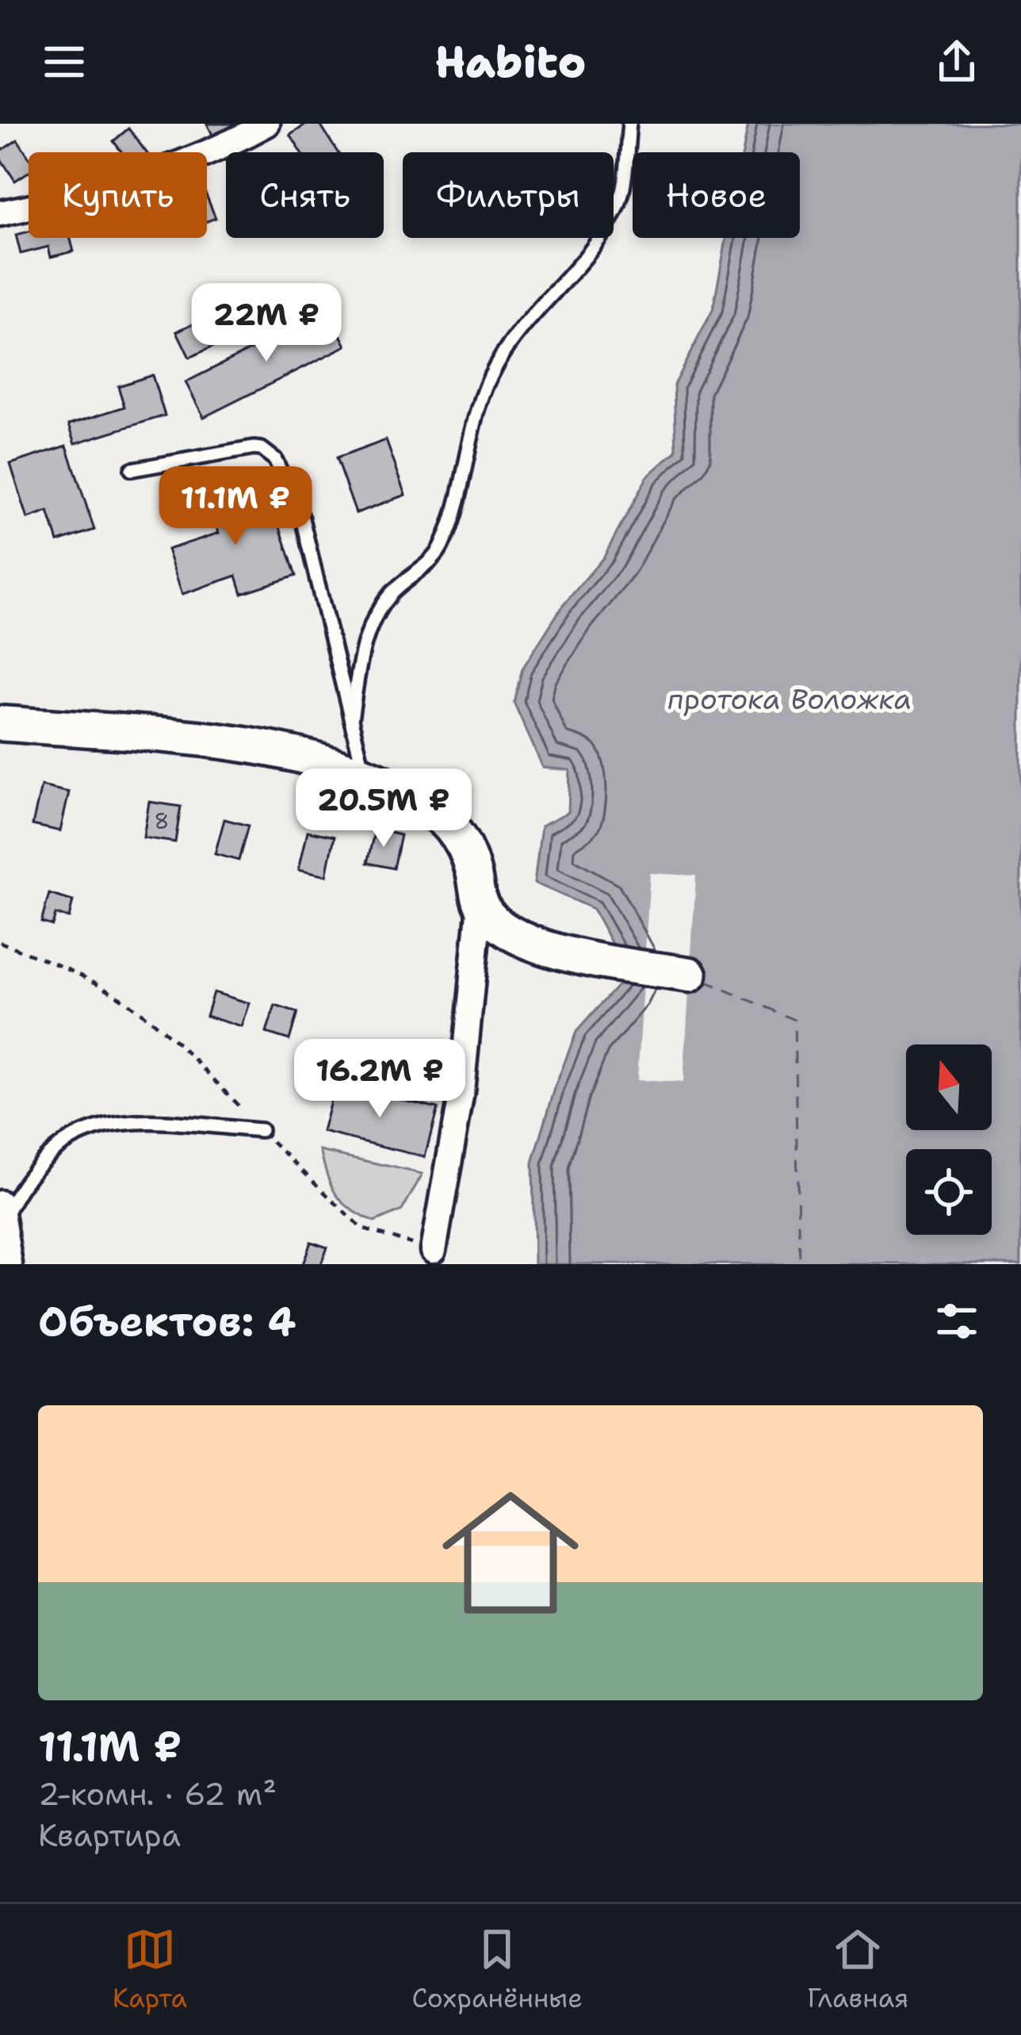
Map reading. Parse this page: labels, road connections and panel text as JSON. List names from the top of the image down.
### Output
{
  "water": ["протока Воложка"],
  "house_numbers": ["8"],
  "north": "top",
  "page": {
    "header": "Habito",
    "chip": [
      "Купить",
      "Снять",
      "Фильтры",
      "Новое"
    ],
    "price": [
      "22M ₽",
      "11.1M ₽",
      "20.5M ₽",
      "16.2M ₽"
    ],
    "heading": "Объектов: 4",
    "list": [
      {
        "name": "11.1M ₽",
        "note": "2-комн. · 62 m² · Квартира"
      }
    ],
    "tabs": ["Карта", "Сохранённые", "Главная"]
  }
}
